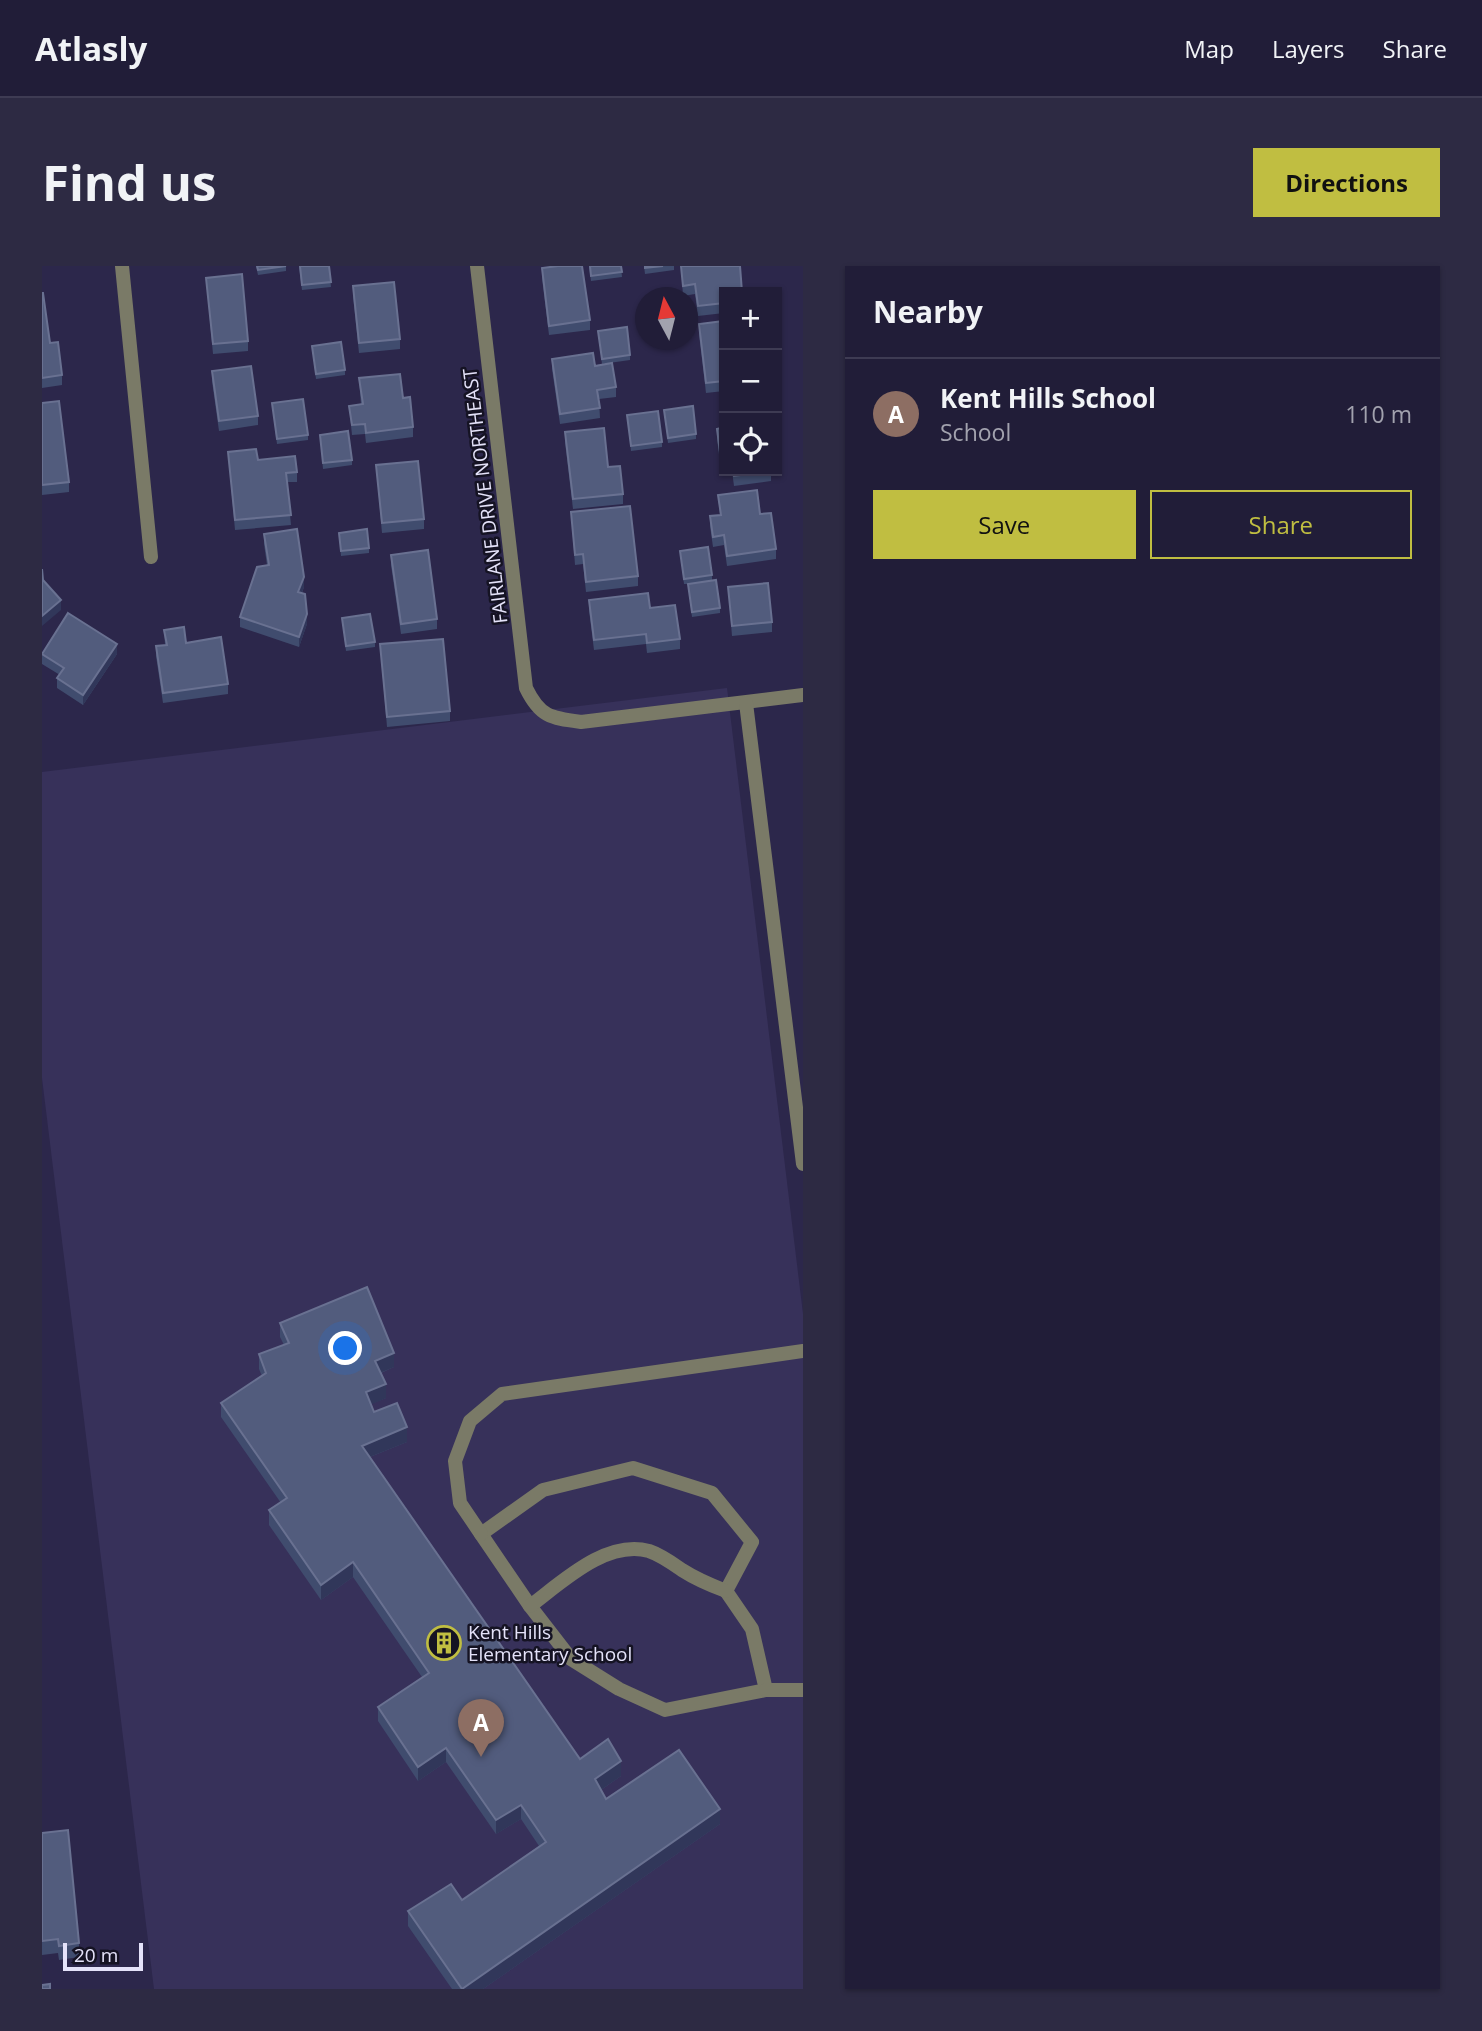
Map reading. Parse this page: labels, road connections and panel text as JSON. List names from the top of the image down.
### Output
{
  "streets": {
    "street": ["FAIRLANE DRIVE NORTHEAST"]
  },
  "places": {
    "building": ["Kent Hills Elementary School"]
  },
  "scale_bar": "20 m",
  "north": "top",
  "page": {
    "header": "Atlasly",
    "nav": ["Map", "Layers", "Share"],
    "buttons": [
      "Directions",
      ["Save", "Share"]
    ],
    "title": "Find us",
    "heading": "Nearby",
    "map_buttons": ["+", "−"],
    "list": [
      {
        "mark": "A",
        "name": "Kent Hills School",
        "note": "School",
        "value": "110 m"
      }
    ],
    "pins": "A",
    "scale": "20 m"
  }
}
